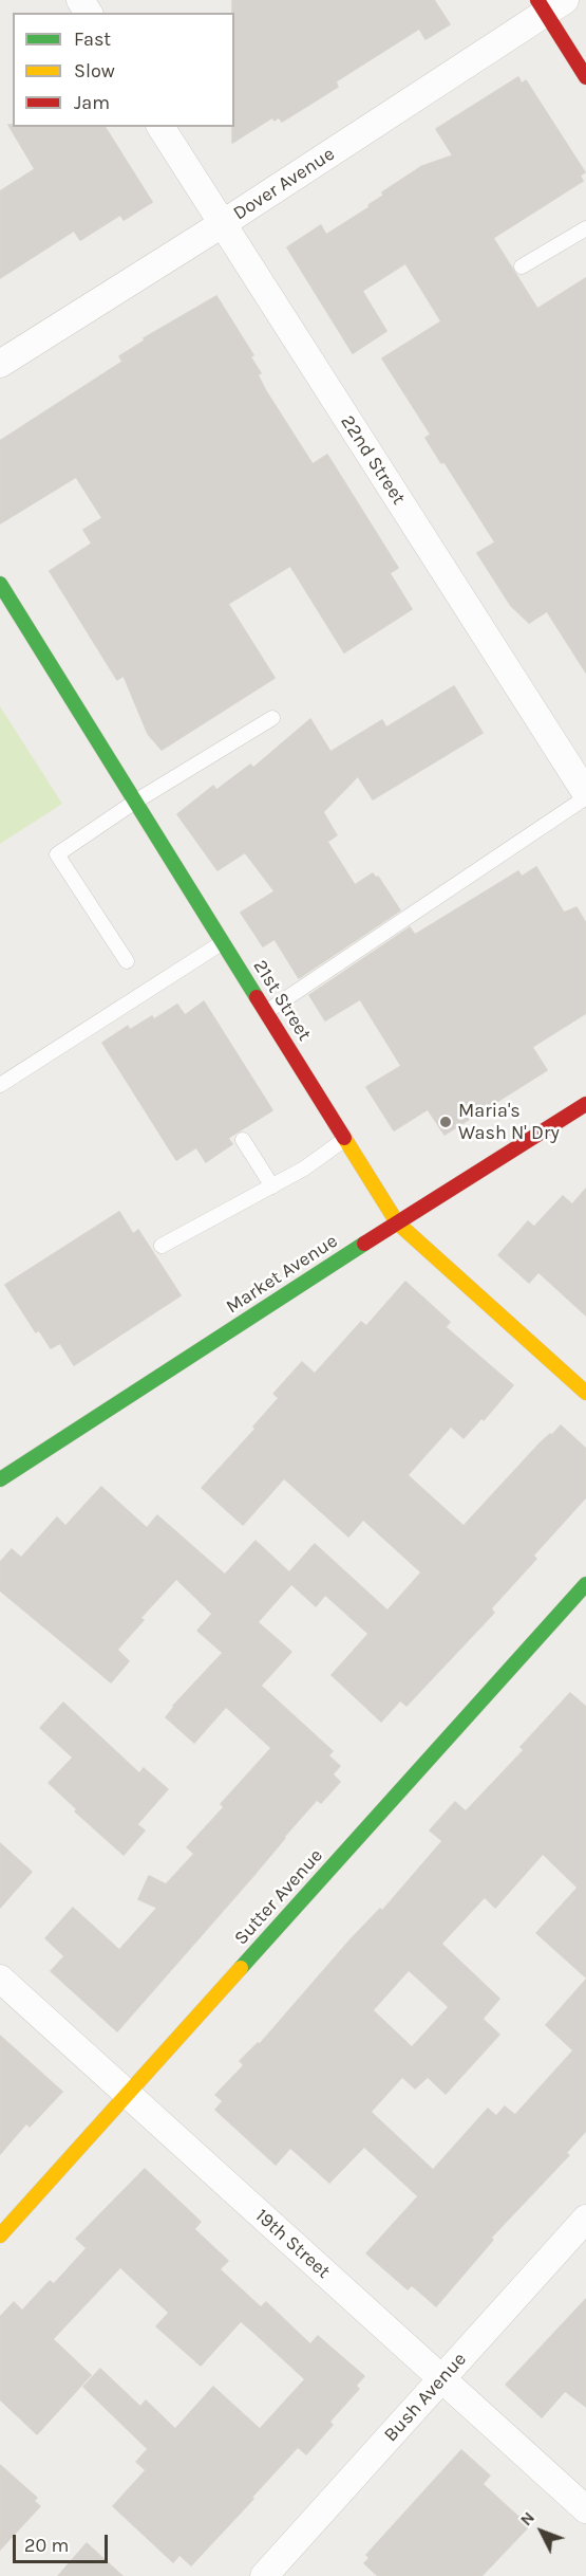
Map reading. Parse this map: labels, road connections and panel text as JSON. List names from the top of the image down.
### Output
{
  "streets": {
    "street": [
      "Dover Avenue",
      "22nd Street",
      "21st Street",
      "Market Avenue",
      "Sutter Avenue",
      "19th Street",
      "Bush Avenue"
    ]
  },
  "crossings": [
    ["Dover Avenue", "22nd Street"],
    ["21st Street", "Market Avenue"],
    ["Sutter Avenue", "19th Street"],
    ["19th Street", "Bush Avenue"]
  ],
  "places": ["Maria's Wash N' Dry"],
  "legend": ["Fast", "Slow", "Jam"],
  "scale_bar": "20 m",
  "north": "top left"
}
